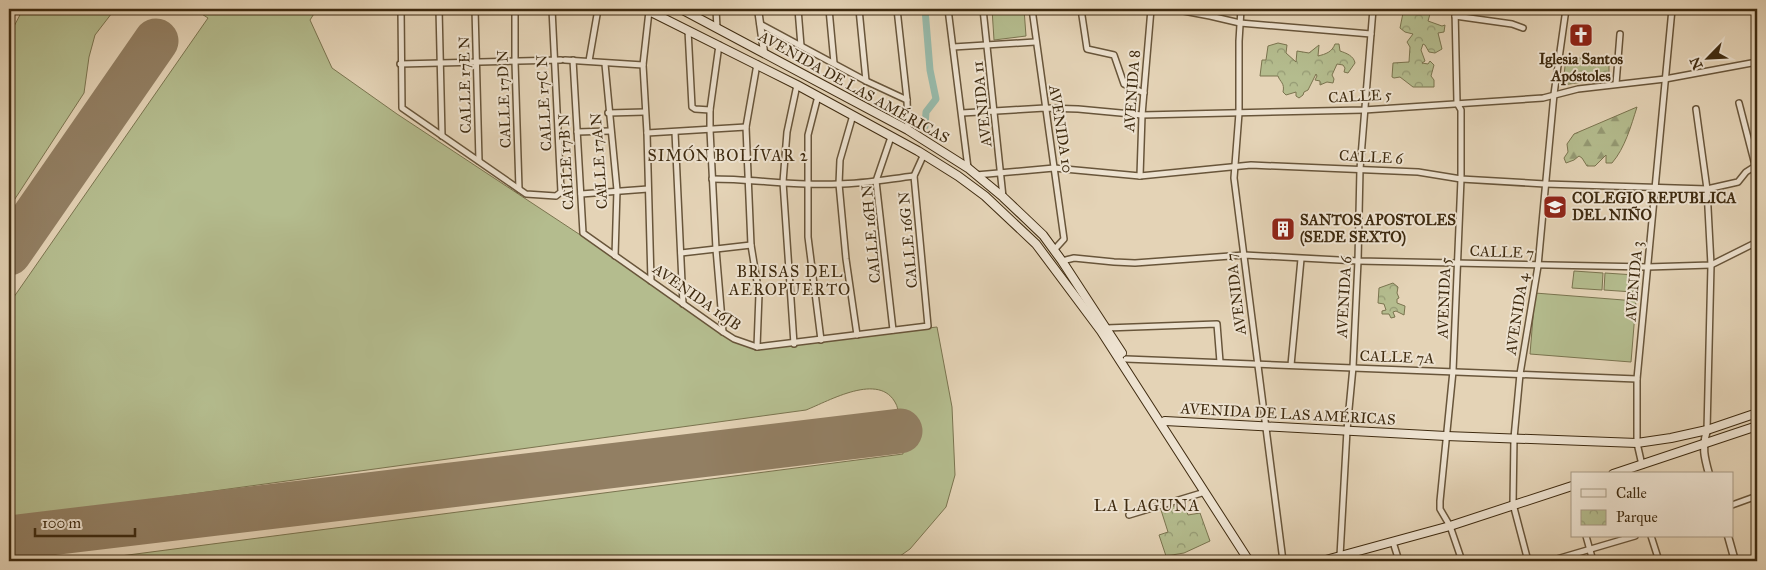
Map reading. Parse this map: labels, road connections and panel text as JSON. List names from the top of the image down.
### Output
{
  "streets": {
    "main road": ["AVENIDA DE LAS AMÉRICAS"],
    "street": [
      "CALLE 17E N",
      "AVENIDA 8",
      "CALLE 5",
      "CALLE 17D N",
      "CALLE 17C N",
      "AVENIDA 11",
      "AVENIDA 10",
      "CALLE 6",
      "CALLE 17A N",
      "CALLE 17B N",
      "CALLE 16H N",
      "CALLE 16G N",
      "CALLE 7",
      "AVENIDA 3",
      "AVENIDA 7",
      "AVENIDA 16JB",
      "AVENIDA 6",
      "AVENIDA 5",
      "AVENIDA 4",
      "CALLE 7A"
    ]
  },
  "crossings": [
    ["AVENIDA DE LAS AMÉRICAS", "AVENIDA 11"],
    ["AVENIDA DE LAS AMÉRICAS", "AVENIDA 10"],
    ["AVENIDA DE LAS AMÉRICAS", "CALLE 6"],
    ["AVENIDA DE LAS AMÉRICAS", "CALLE 16H N"],
    ["AVENIDA DE LAS AMÉRICAS", "CALLE 16G N"],
    ["AVENIDA DE LAS AMÉRICAS", "CALLE 7"],
    ["AVENIDA DE LAS AMÉRICAS", "AVENIDA 3"],
    ["AVENIDA DE LAS AMÉRICAS", "AVENIDA 7"],
    ["AVENIDA DE LAS AMÉRICAS", "AVENIDA 6"],
    ["AVENIDA DE LAS AMÉRICAS", "AVENIDA 5"],
    ["AVENIDA DE LAS AMÉRICAS", "AVENIDA 4"],
    ["AVENIDA DE LAS AMÉRICAS", "CALLE 7A"],
    ["AVENIDA 8", "CALLE 5"],
    ["AVENIDA 8", "CALLE 6"],
    ["CALLE 5", "AVENIDA 11"],
    ["CALLE 5", "AVENIDA 10"],
    ["CALLE 5", "AVENIDA 3"],
    ["CALLE 5", "AVENIDA 7"],
    ["CALLE 5", "AVENIDA 6"],
    ["CALLE 5", "AVENIDA 5"],
    ["CALLE 5", "AVENIDA 4"],
    ["CALLE 17D N", "CALLE 17C N"],
    ["AVENIDA 11", "CALLE 6"],
    ["AVENIDA 10", "CALLE 6"],
    ["CALLE 6", "AVENIDA 3"],
    ["CALLE 6", "AVENIDA 7"],
    ["CALLE 6", "AVENIDA 6"],
    ["CALLE 6", "AVENIDA 5"],
    ["CALLE 6", "AVENIDA 4"],
    ["CALLE 17A N", "AVENIDA 16JB"],
    ["CALLE 17B N", "AVENIDA 16JB"],
    ["CALLE 16H N", "AVENIDA 16JB"],
    ["CALLE 16G N", "AVENIDA 16JB"],
    ["CALLE 7", "AVENIDA 3"],
    ["CALLE 7", "AVENIDA 7"],
    ["CALLE 7", "AVENIDA 6"],
    ["CALLE 7", "AVENIDA 5"],
    ["CALLE 7", "AVENIDA 4"],
    ["AVENIDA 3", "CALLE 7A"],
    ["AVENIDA 7", "CALLE 7A"],
    ["AVENIDA 6", "CALLE 7A"],
    ["AVENIDA 5", "CALLE 7A"],
    ["AVENIDA 4", "CALLE 7A"]
  ],
  "districts": ["SIMÓN BOLÍVAR 2", "BRISAS DEL AEROPUERTO", "LA LAGUNA"],
  "places": {
    "church": ["Iglesia Santos Apóstoles"],
    "school or university": ["COLEGIO REPUBLICA DEL NIÑO"],
    "building": ["SANTOS APOSTOLES (SEDE SEXTO)"]
  },
  "legend": ["Calle", "Parque"],
  "scale_bar": "100 m",
  "north": "bottom left"
}
